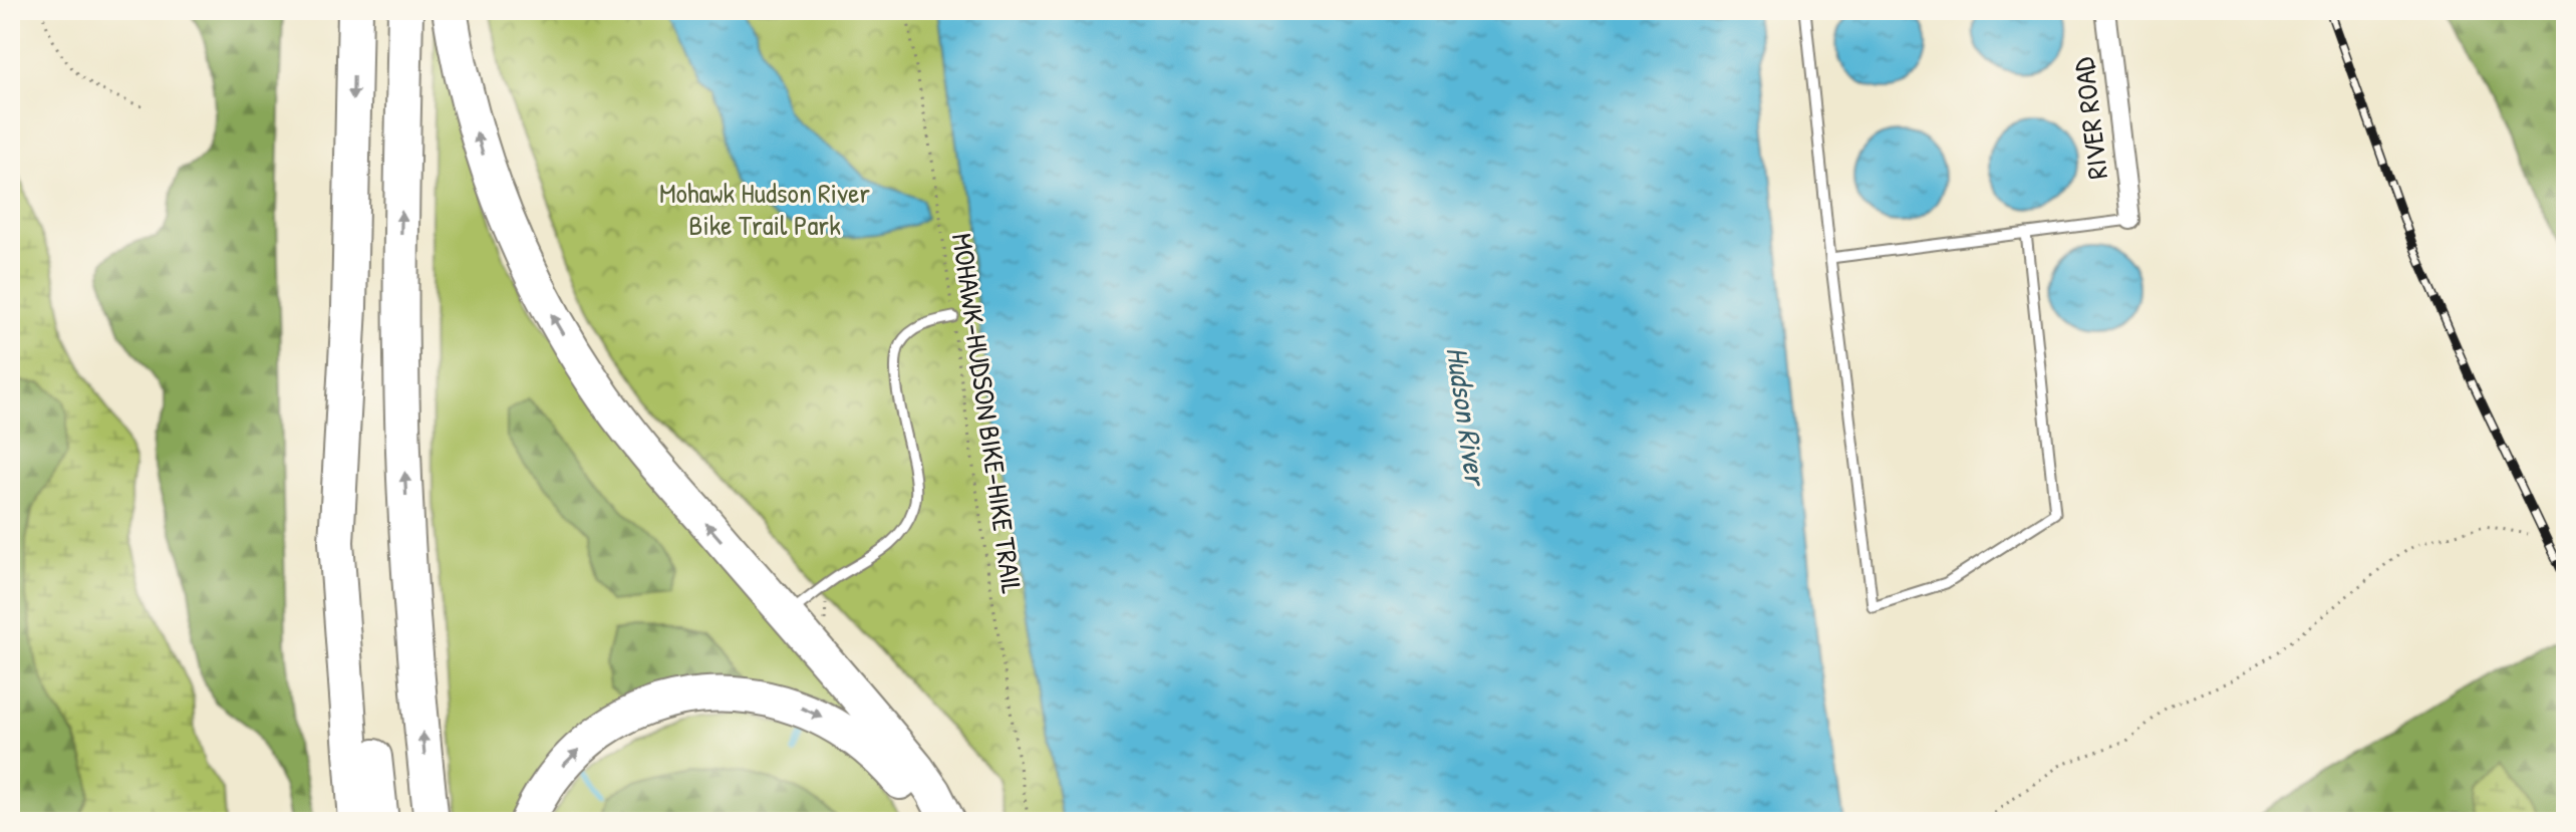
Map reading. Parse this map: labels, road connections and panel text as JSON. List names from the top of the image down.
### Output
{
  "streets": {
    "street": ["RIVER ROAD"],
    "path": ["MOHAWK-HUDSON BIKE-HIKE TRAIL"]
  },
  "water": ["Hudson River"],
  "parks": ["Mohawk Hudson River Bike Trail Park"]
}
